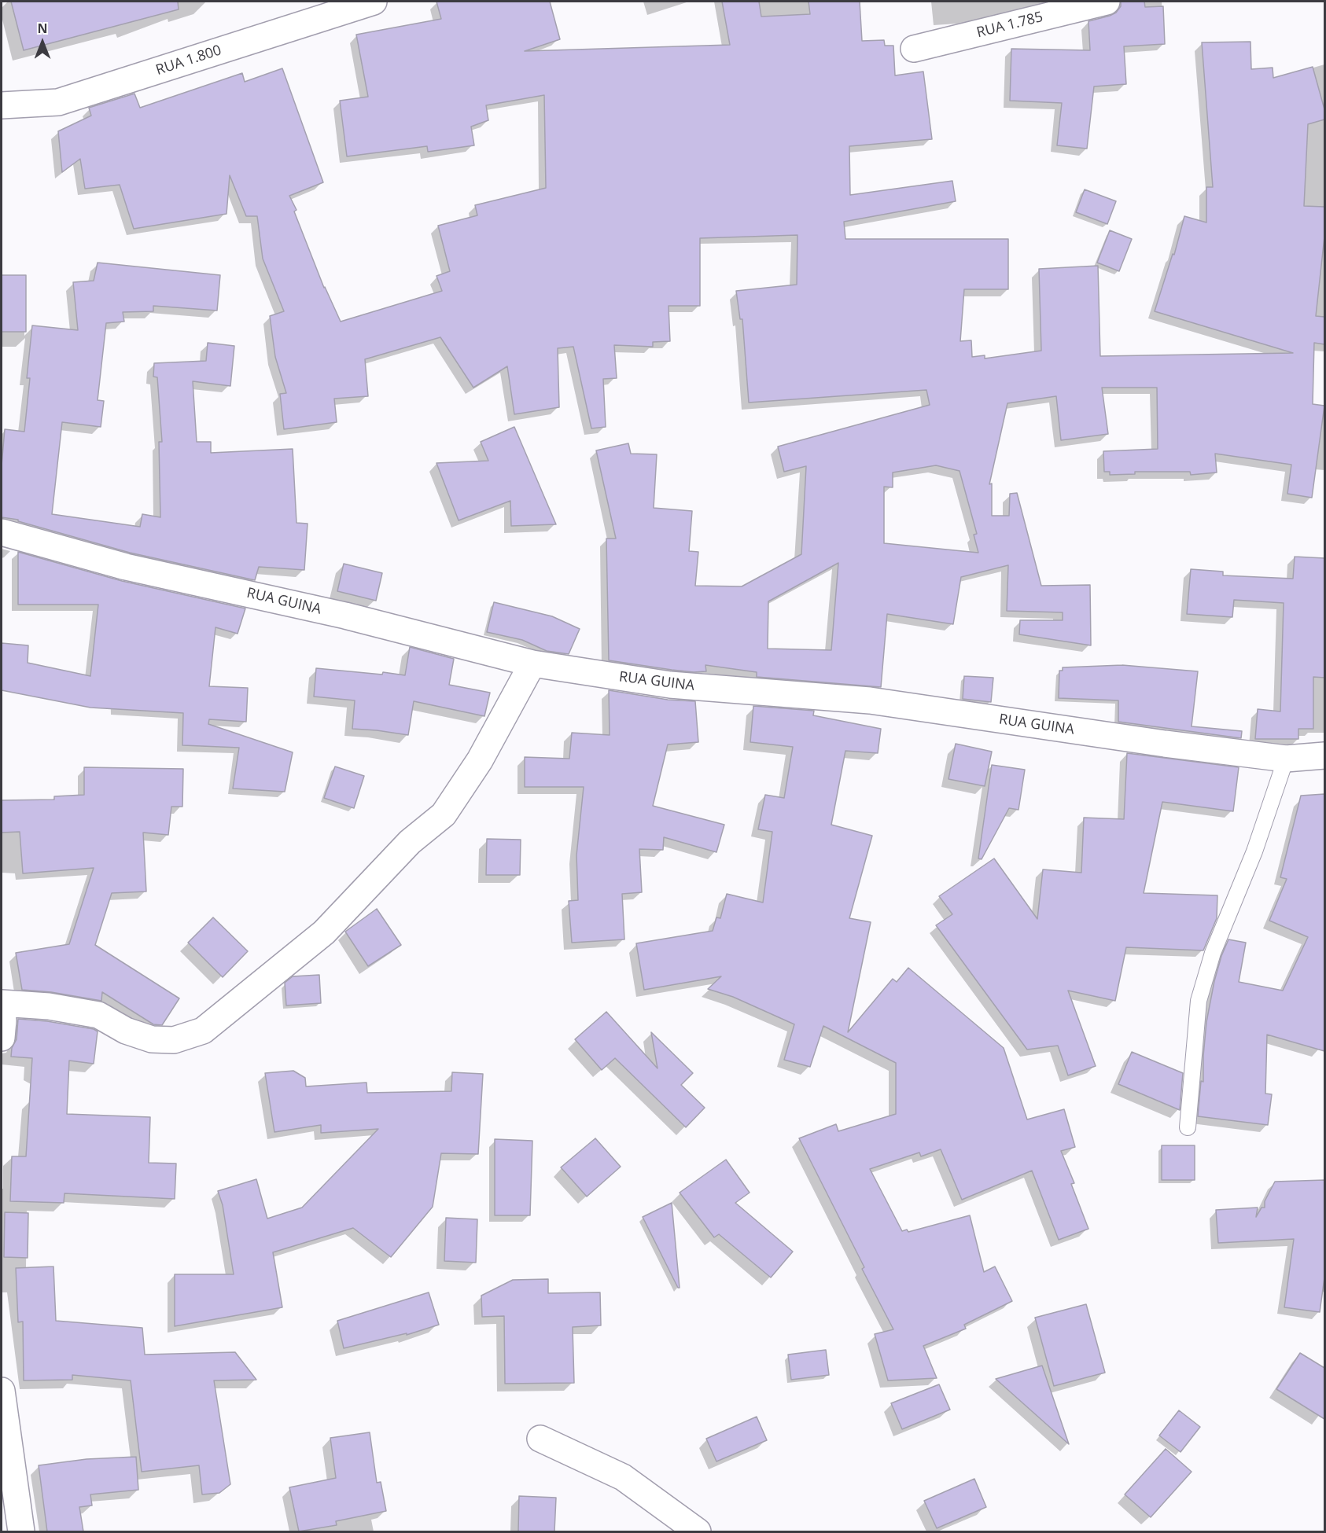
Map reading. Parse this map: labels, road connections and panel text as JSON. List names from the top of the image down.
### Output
{
  "streets": {
    "street": ["RUA 1.785", "RUA 1.800", "RUA GUINA"]
  },
  "north": "top"
}
